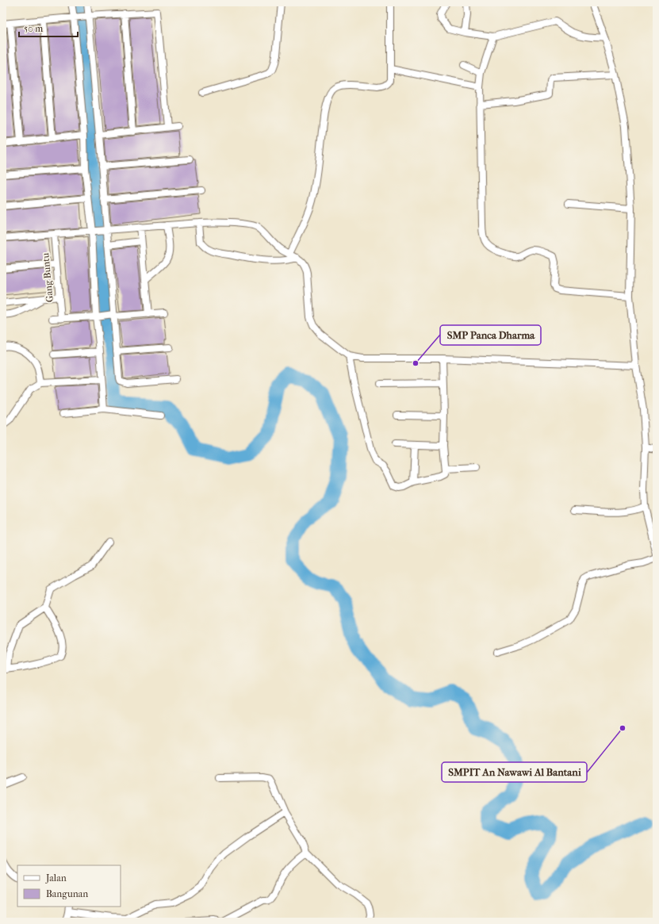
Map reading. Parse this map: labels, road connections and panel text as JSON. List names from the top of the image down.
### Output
{
  "streets": {
    "street": ["Gang Buntu"]
  },
  "places": ["SMP Panca Dharma", "SMPIT An Nawawi Al Bantani"],
  "legend": ["Jalan", "Bangunan"],
  "scale_bar": "50 m"
}
